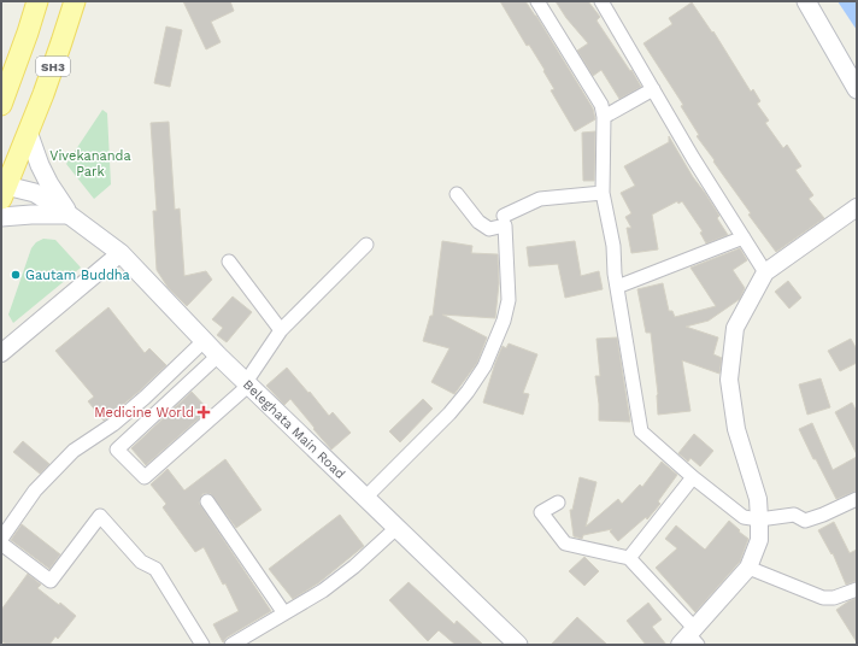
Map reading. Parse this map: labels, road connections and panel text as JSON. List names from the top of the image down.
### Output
{
  "streets": {
    "main road": ["SH3", "Beleghata Main Road"]
  },
  "crossings": [
    ["SH3", "Beleghata Main Road"]
  ],
  "parks": ["Vivekananda Park"],
  "places": {
    "other": ["Gautam Buddha"],
    "health": ["Medicine World"]
  }
}
